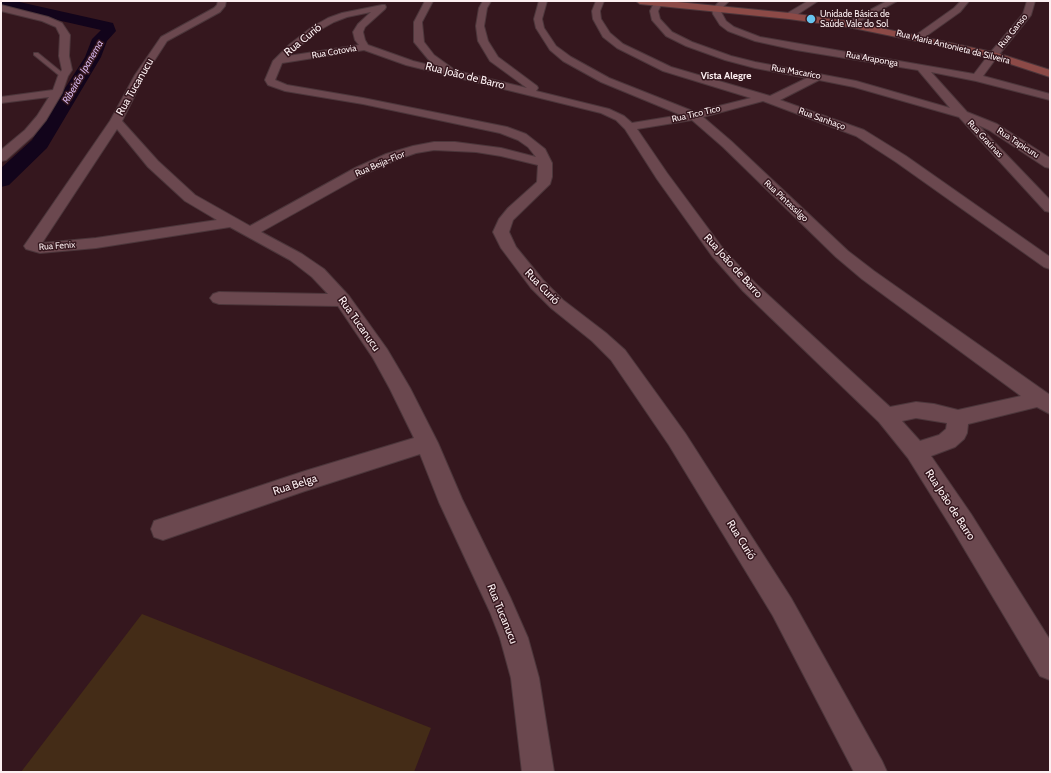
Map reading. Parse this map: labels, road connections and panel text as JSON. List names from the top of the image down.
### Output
{
  "streets": {
    "street": [
      "Rua Ganso",
      "Rua Curió",
      "Rua Maria Antonieta da Silveira",
      "Rua Cotovia",
      "Rua Araponga",
      "Rua Macarico",
      "Rua João de Barro",
      "Rua Tucanucu",
      "Rua Tico Tico",
      "Rua Sanhaço",
      "Rua Graúnas",
      "Rua Tapicuru",
      "Rua Beija-Flor",
      "Rua Pintassilgo",
      "Rua Fenix",
      "Rua Belga"
    ]
  },
  "crossings": [
    ["Rua Ganso", "Rua Maria Antonieta da Silveira"],
    ["Rua Ganso", "Rua Araponga"],
    ["Rua Curió", "Rua Cotovia"],
    ["Rua Curió", "Rua Beija-Flor"],
    ["Rua Maria Antonieta da Silveira", "Rua Araponga"],
    ["Rua Maria Antonieta da Silveira", "Rua Macarico"],
    ["Rua Cotovia", "Rua João de Barro"],
    ["Rua Araponga", "Rua Graúnas"],
    ["Rua Macarico", "Rua Tico Tico"],
    ["Rua Macarico", "Rua Graúnas"],
    ["Rua Macarico", "Rua Tapicuru"],
    ["Rua João de Barro", "Rua Tico Tico"],
    ["Rua Tucanucu", "Rua Beija-Flor"],
    ["Rua Tucanucu", "Rua Fenix"],
    ["Rua Tucanucu", "Rua Belga"],
    ["Rua Tico Tico", "Rua Sanhaço"],
    ["Rua Tico Tico", "Rua Pintassilgo"],
    ["Rua Graúnas", "Rua Tapicuru"]
  ],
  "districts": ["Vista Alegre"],
  "water": ["Ribeirão Ipanema"],
  "places": ["Unidade Básica de Saúde Vale do Sol"]
}
